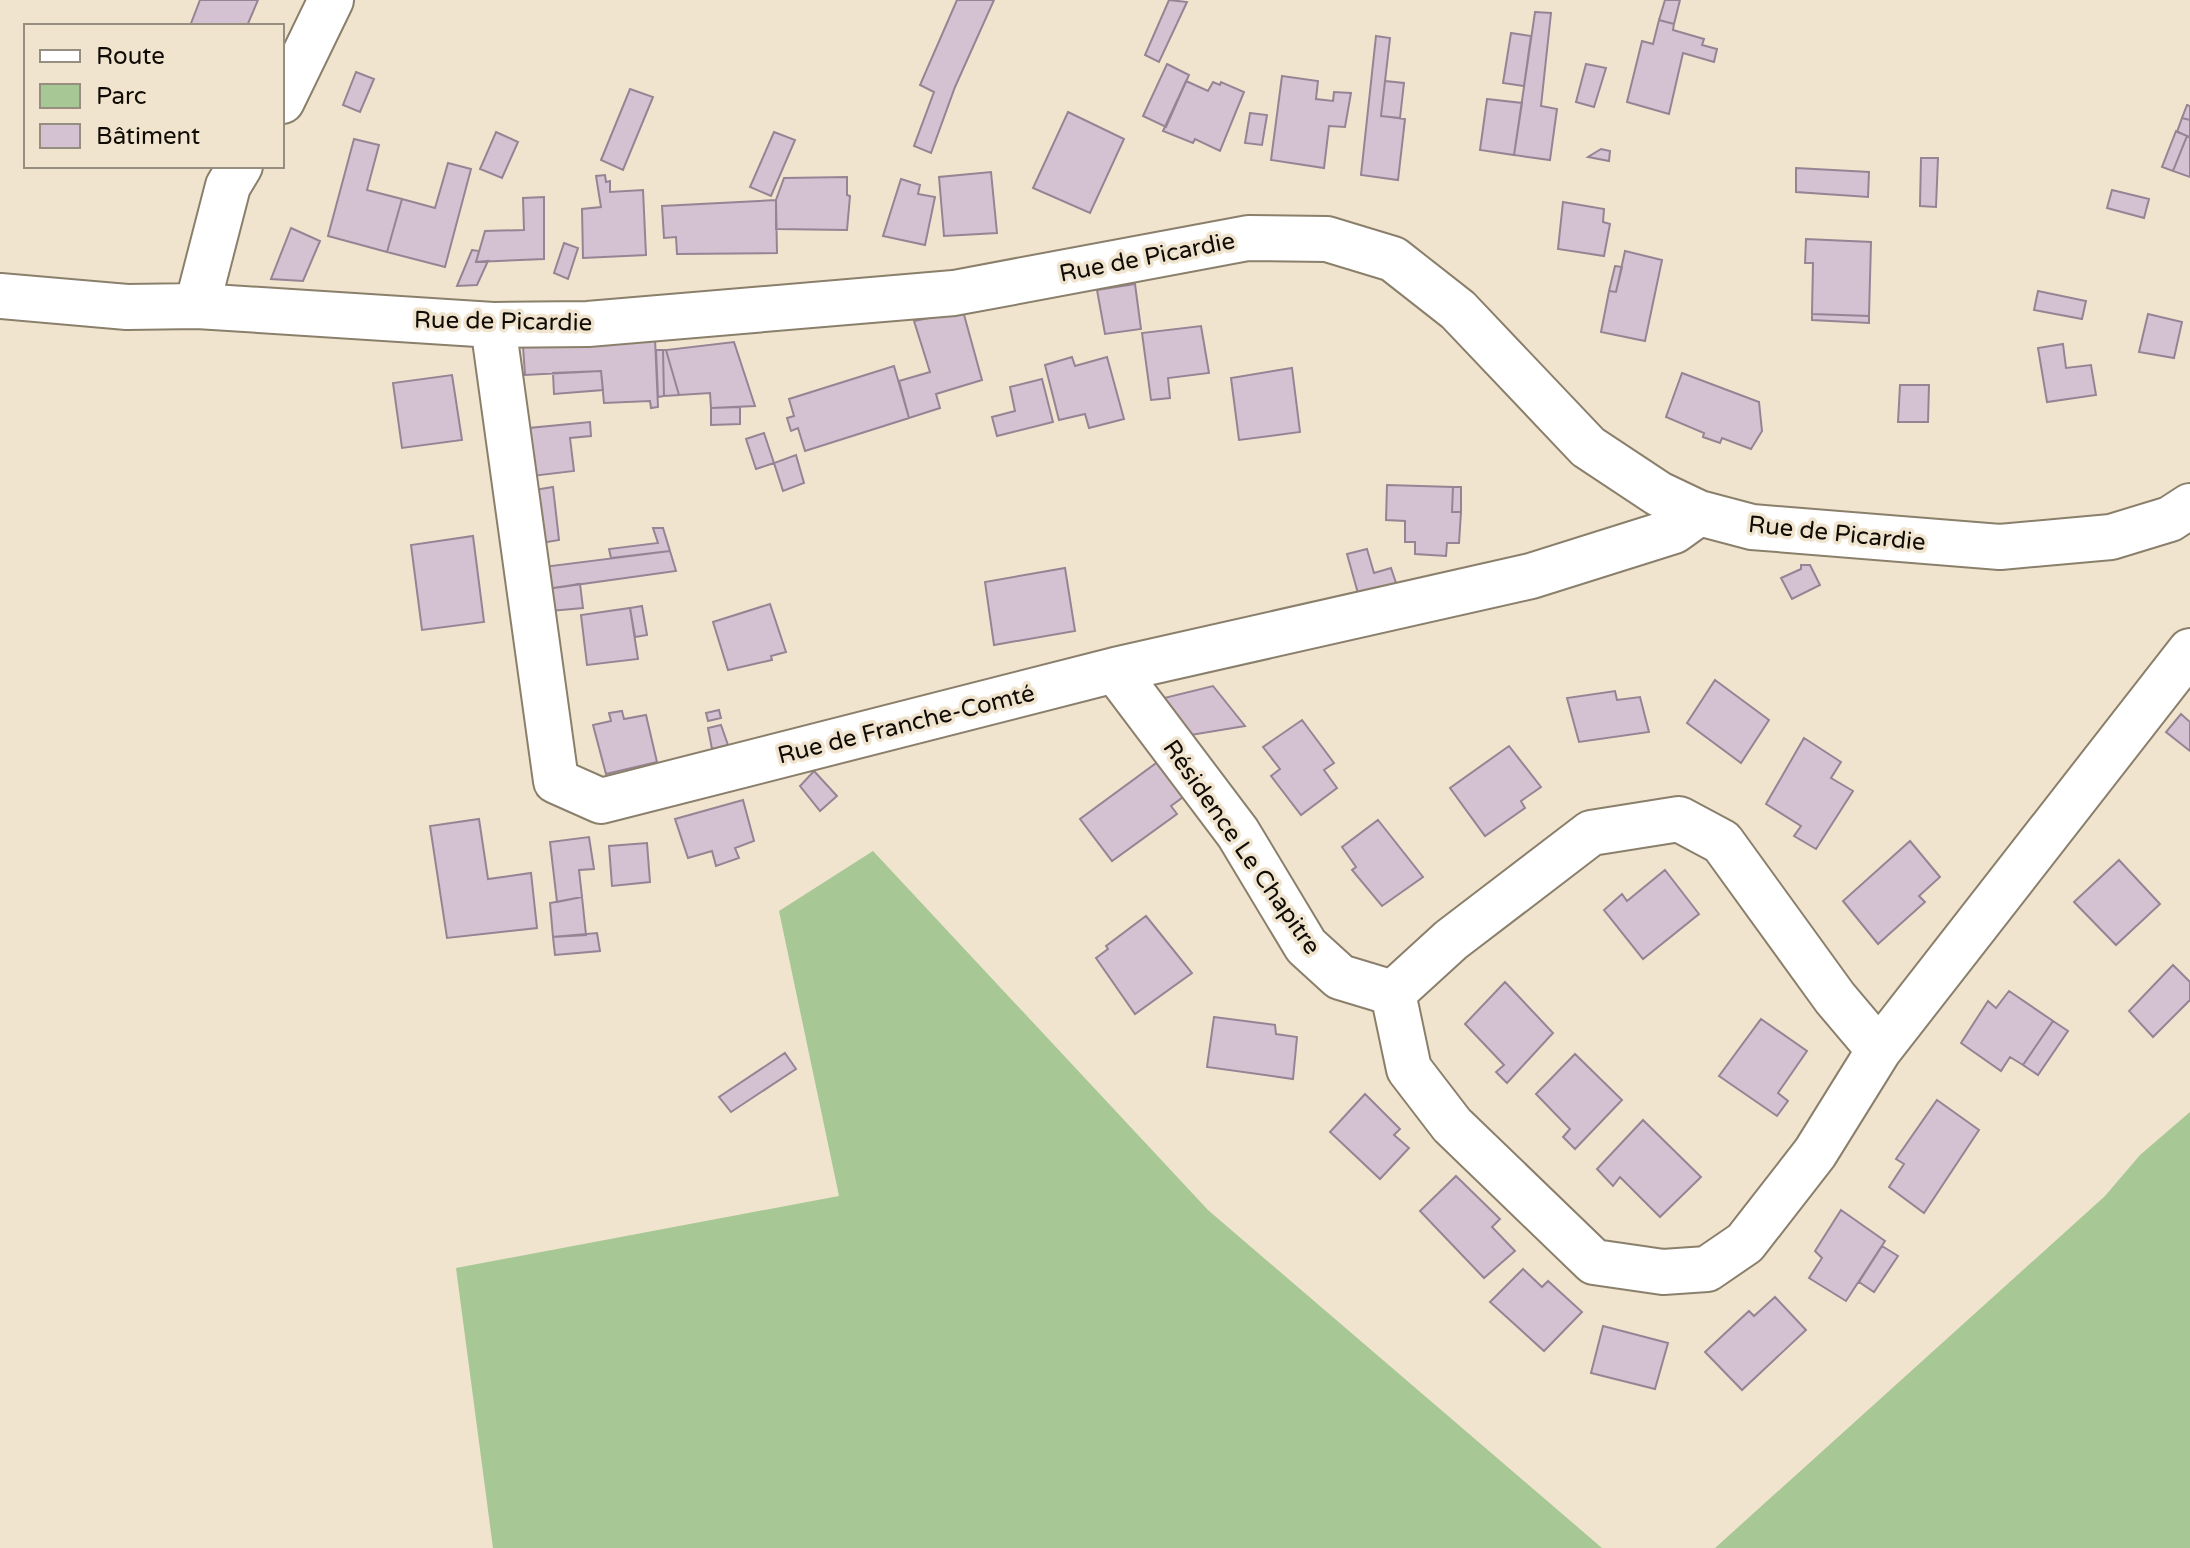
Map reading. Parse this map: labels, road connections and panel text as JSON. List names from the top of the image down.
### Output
{
  "streets": {
    "street": ["Rue de Picardie", "Rue de Franche-Comté", "Résidence Le Chapitre"]
  },
  "crossings": [
    ["Rue de Picardie", "Rue de Franche-Comté"],
    ["Rue de Franche-Comté", "Résidence Le Chapitre"]
  ],
  "legend": ["Route", "Parc", "Bâtiment"]
}
